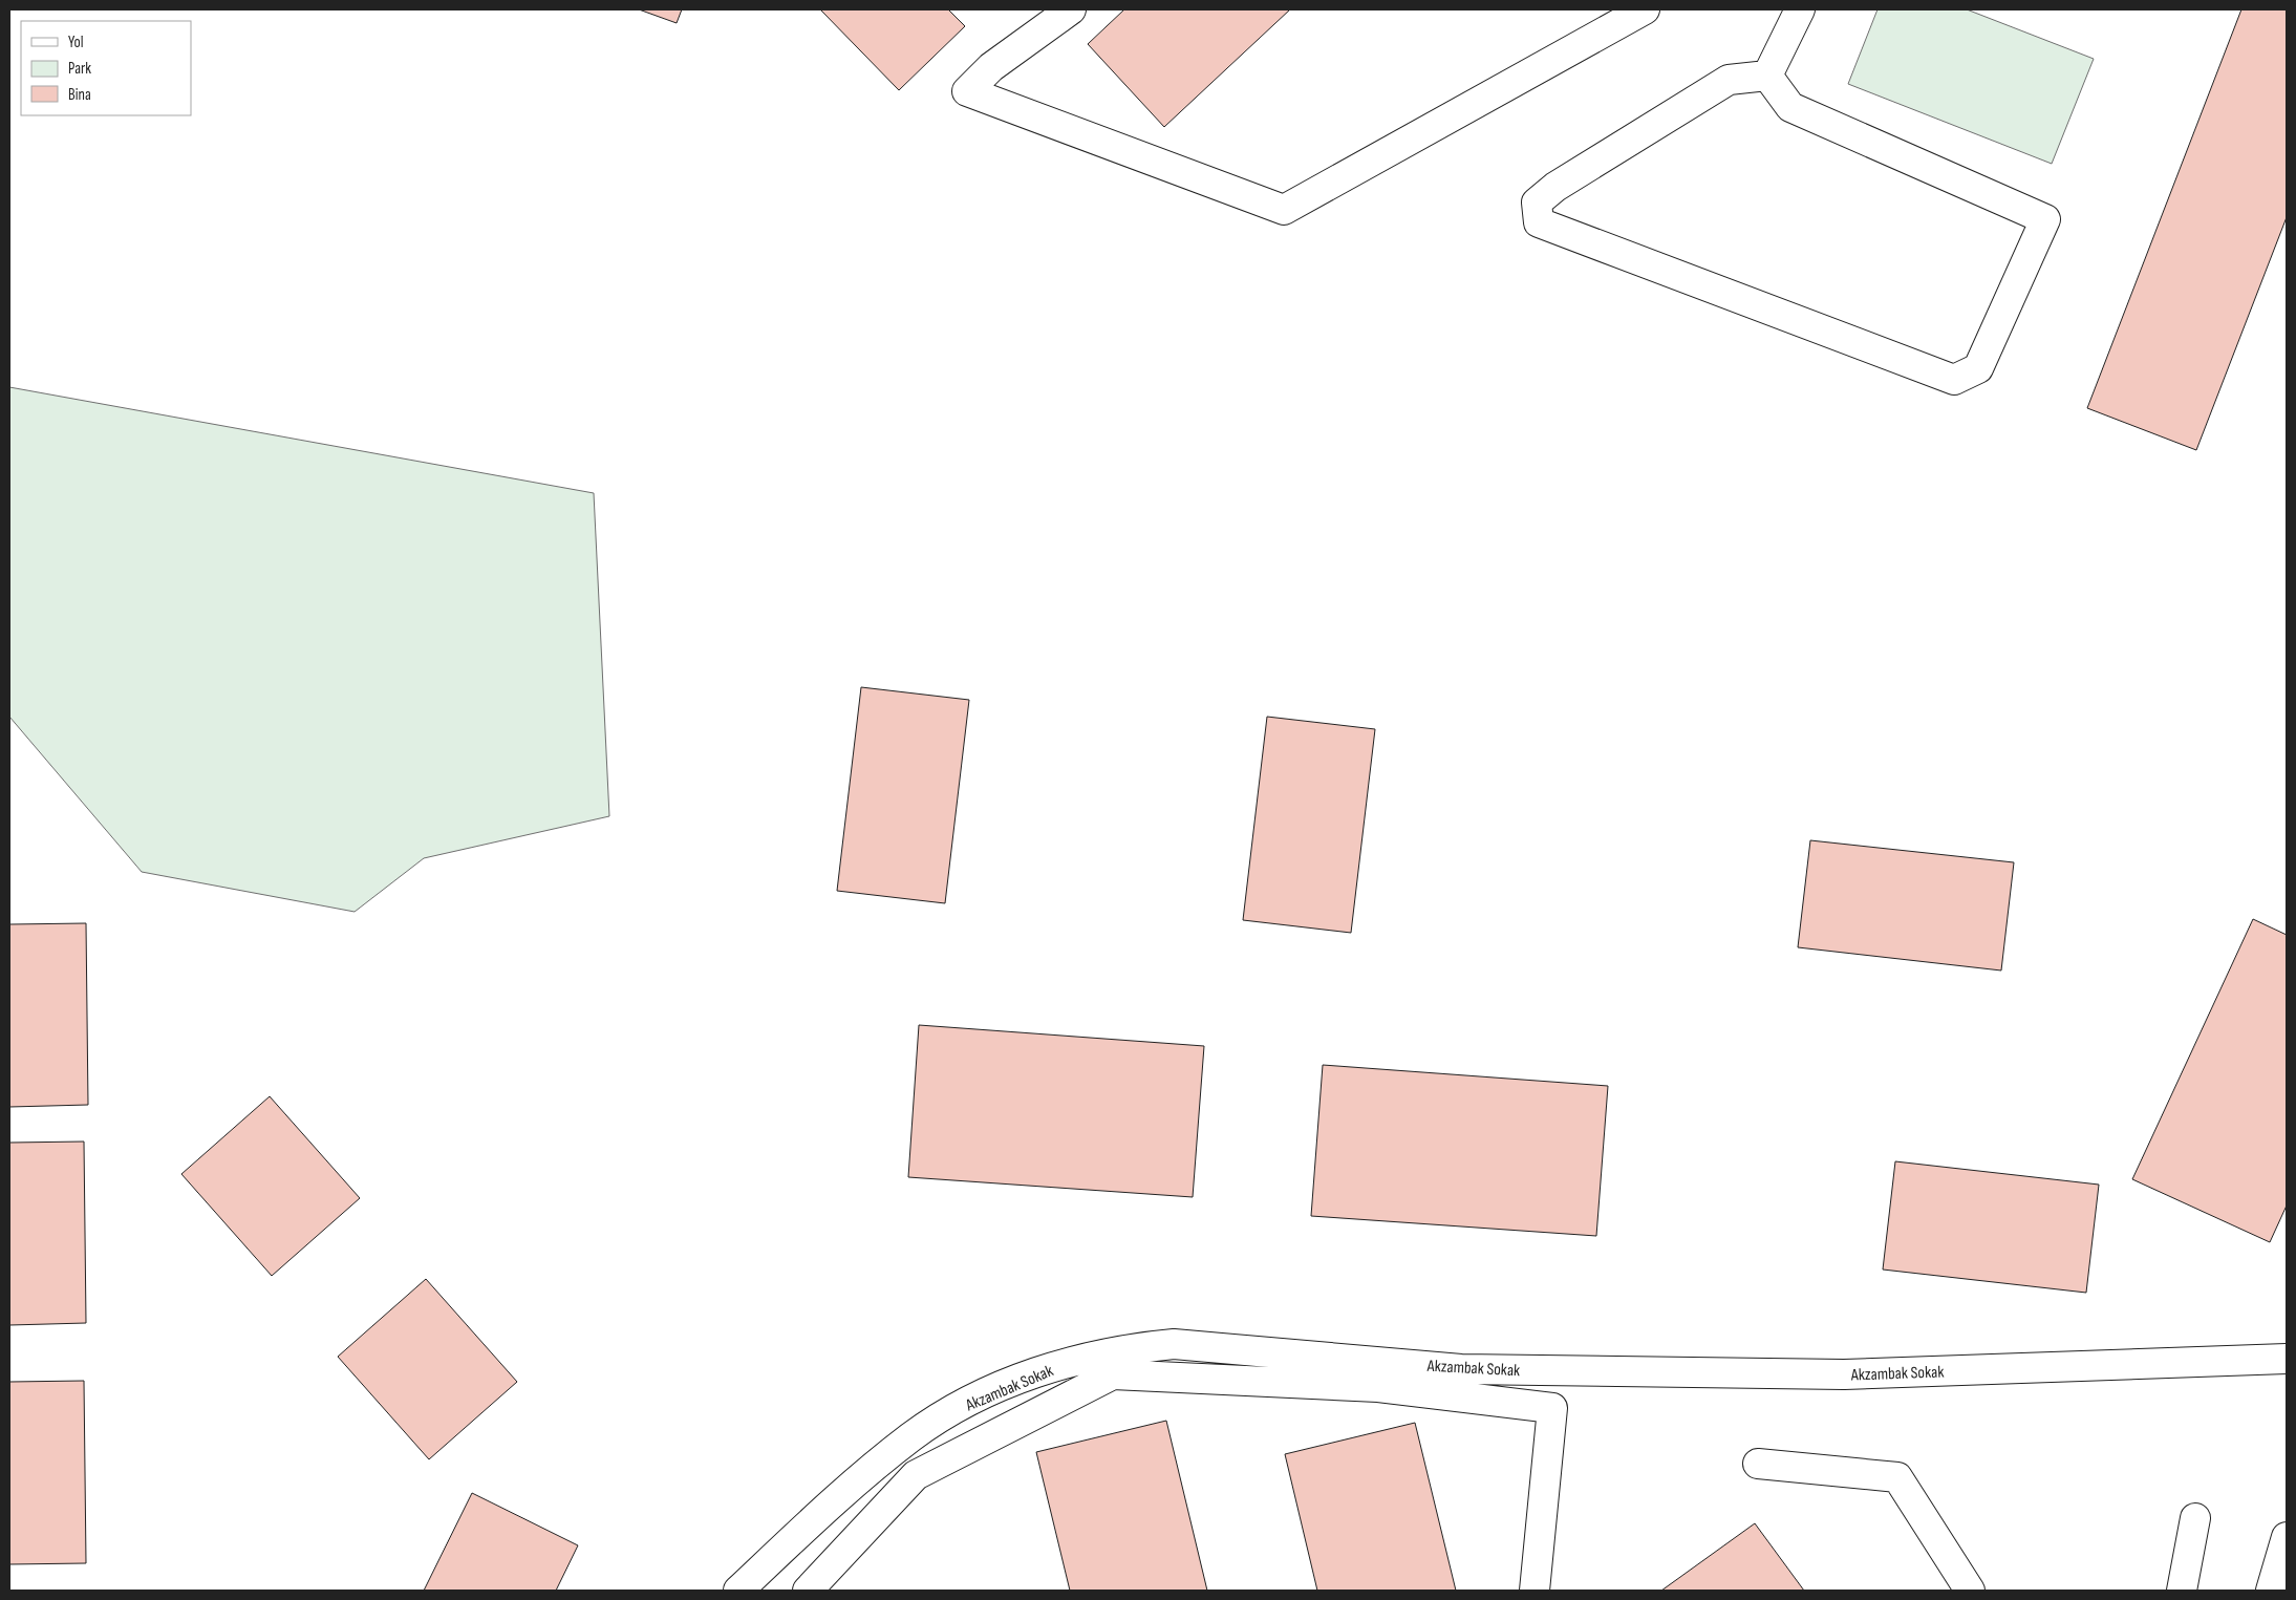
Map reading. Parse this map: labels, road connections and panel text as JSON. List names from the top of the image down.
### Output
{
  "streets": {
    "street": ["Akzambak Sokak"]
  },
  "legend": ["Yol", "Park", "Bina"]
}
